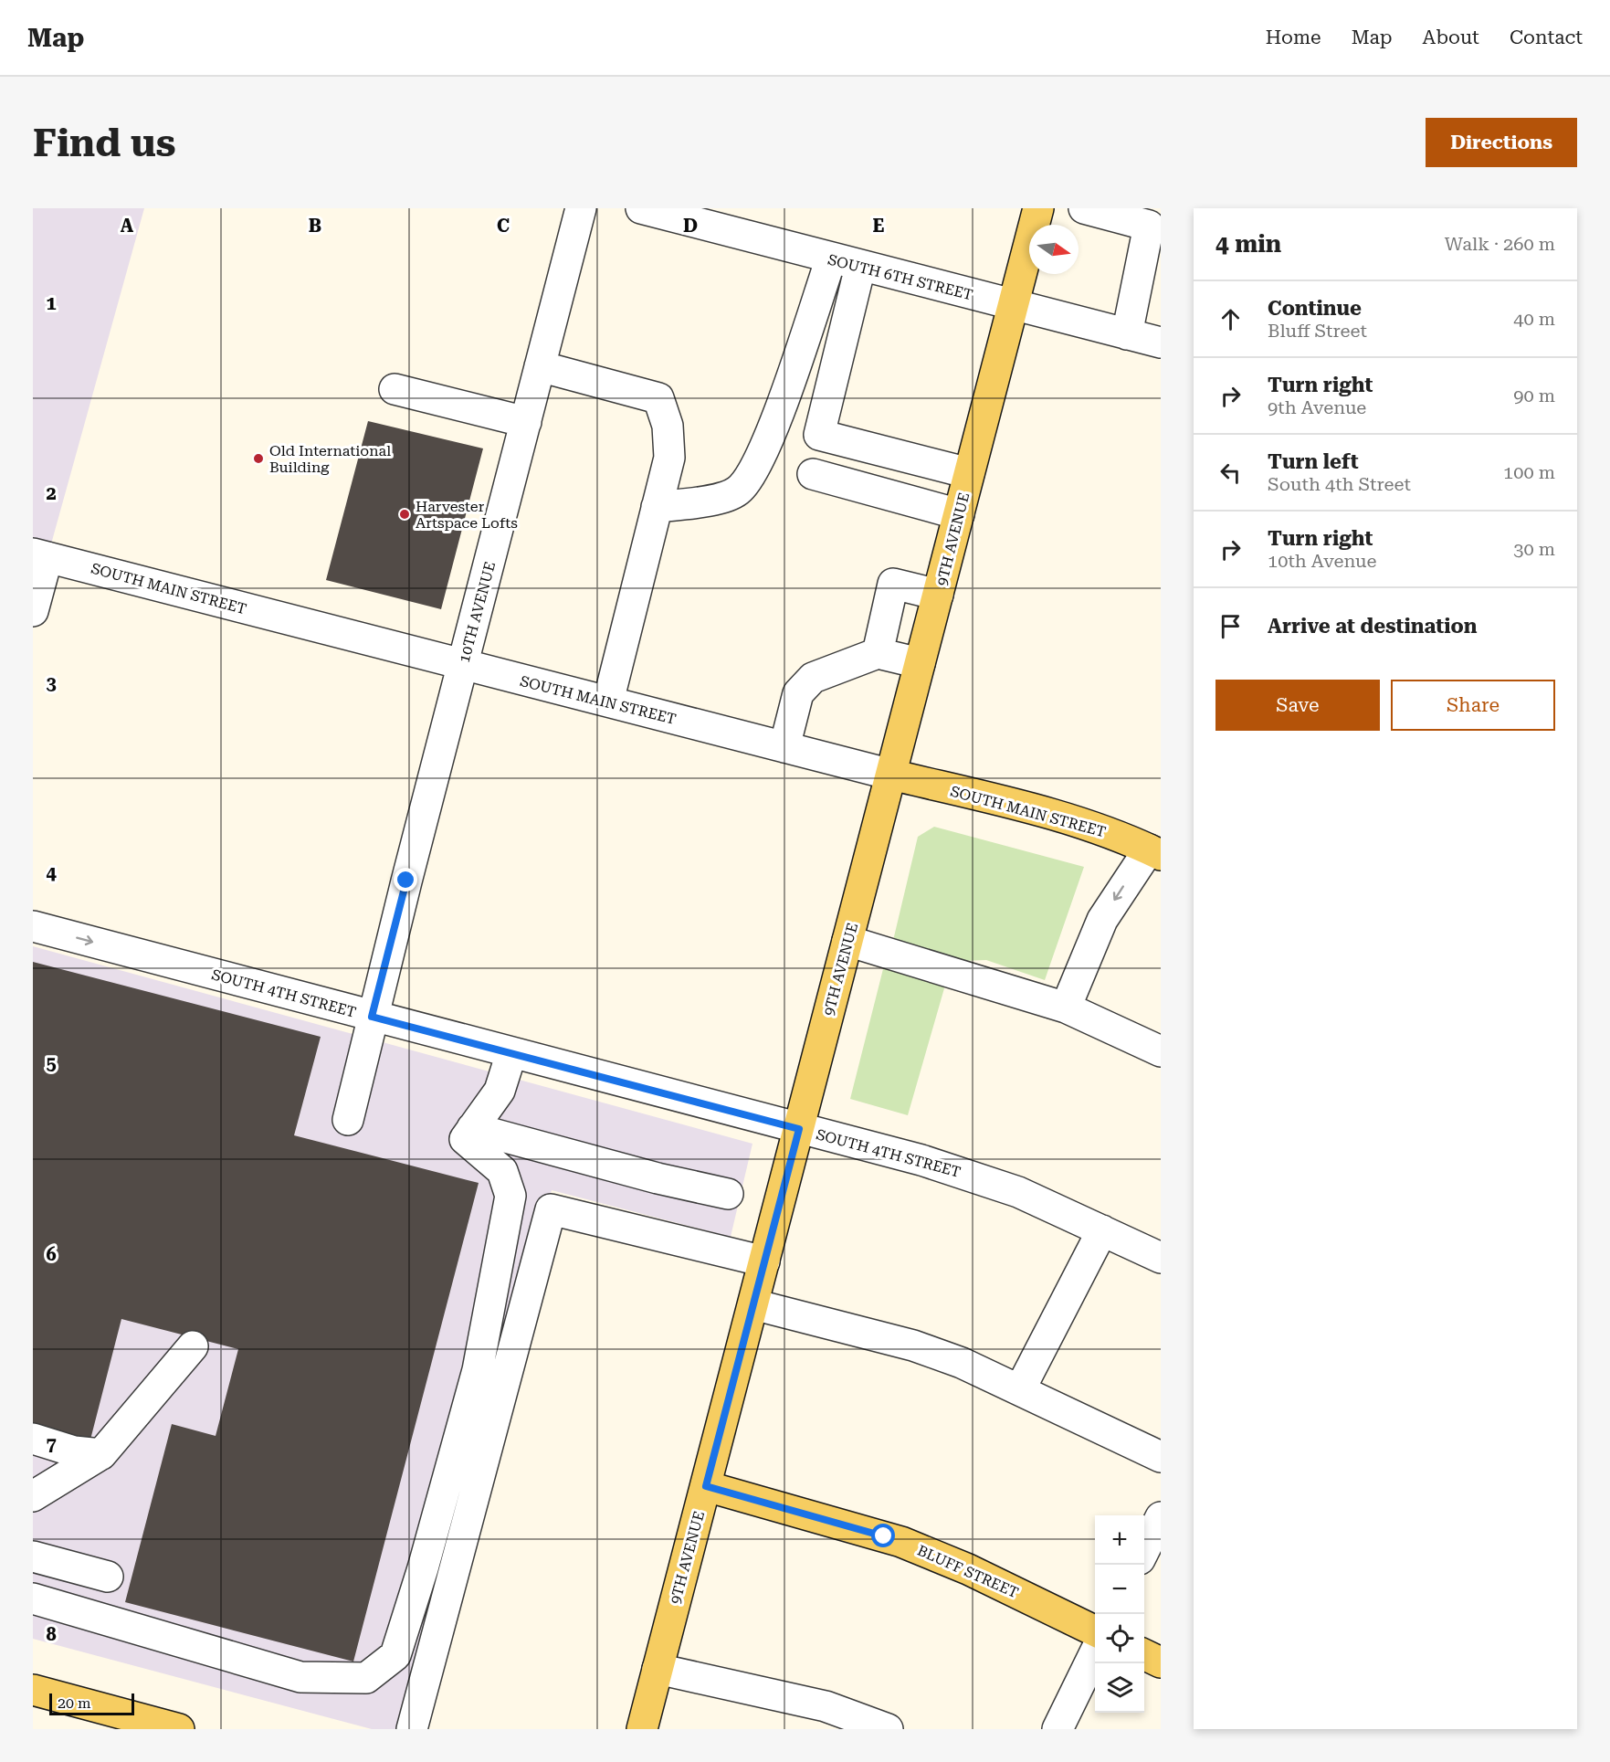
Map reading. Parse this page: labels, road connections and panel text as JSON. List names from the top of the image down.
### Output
{
  "streets": {
    "main road": ["9TH AVENUE", "SOUTH MAIN STREET", "BLUFF STREET"],
    "street": ["SOUTH 6TH STREET", "10TH AVENUE", "SOUTH 4TH STREET"]
  },
  "crossings": [
    ["SOUTH 6TH STREET", "9TH AVENUE"],
    ["9TH AVENUE", "SOUTH MAIN STREET"],
    ["9TH AVENUE", "SOUTH 4TH STREET"],
    ["9TH AVENUE", "BLUFF STREET"],
    ["SOUTH MAIN STREET", "10TH AVENUE"],
    ["10TH AVENUE", "SOUTH 4TH STREET"]
  ],
  "places": ["Old International Building", "Harvester Artspace Lofts"],
  "scale_bar": "20 m",
  "north": "right",
  "page": {
    "header": "Map",
    "nav": [
      "Home",
      "Map",
      "About",
      "Contact"
    ],
    "buttons": [
      "Directions",
      ["Save", "Share"]
    ],
    "title": "Find us",
    "heading": ["4 min", "Walk · 260 m"],
    "list": [
      ["Continue", "Bluff Street", "40 m"],
      ["Turn right", "9th Avenue", "90 m"],
      ["Turn left", "South 4th Street", "100 m"],
      ["Turn right", "10th Avenue", "30 m"],
      "Arrive at destination"
    ],
    "map_buttons": ["+", "−"],
    "scale": "20 m"
  },
  "grid": {
    "columns": [
      "A",
      "B",
      "C",
      "D",
      "E"
    ],
    "rows": [
      "1",
      "2",
      "3",
      "4",
      "5",
      "6",
      "7",
      "8"
    ]
  }
}
